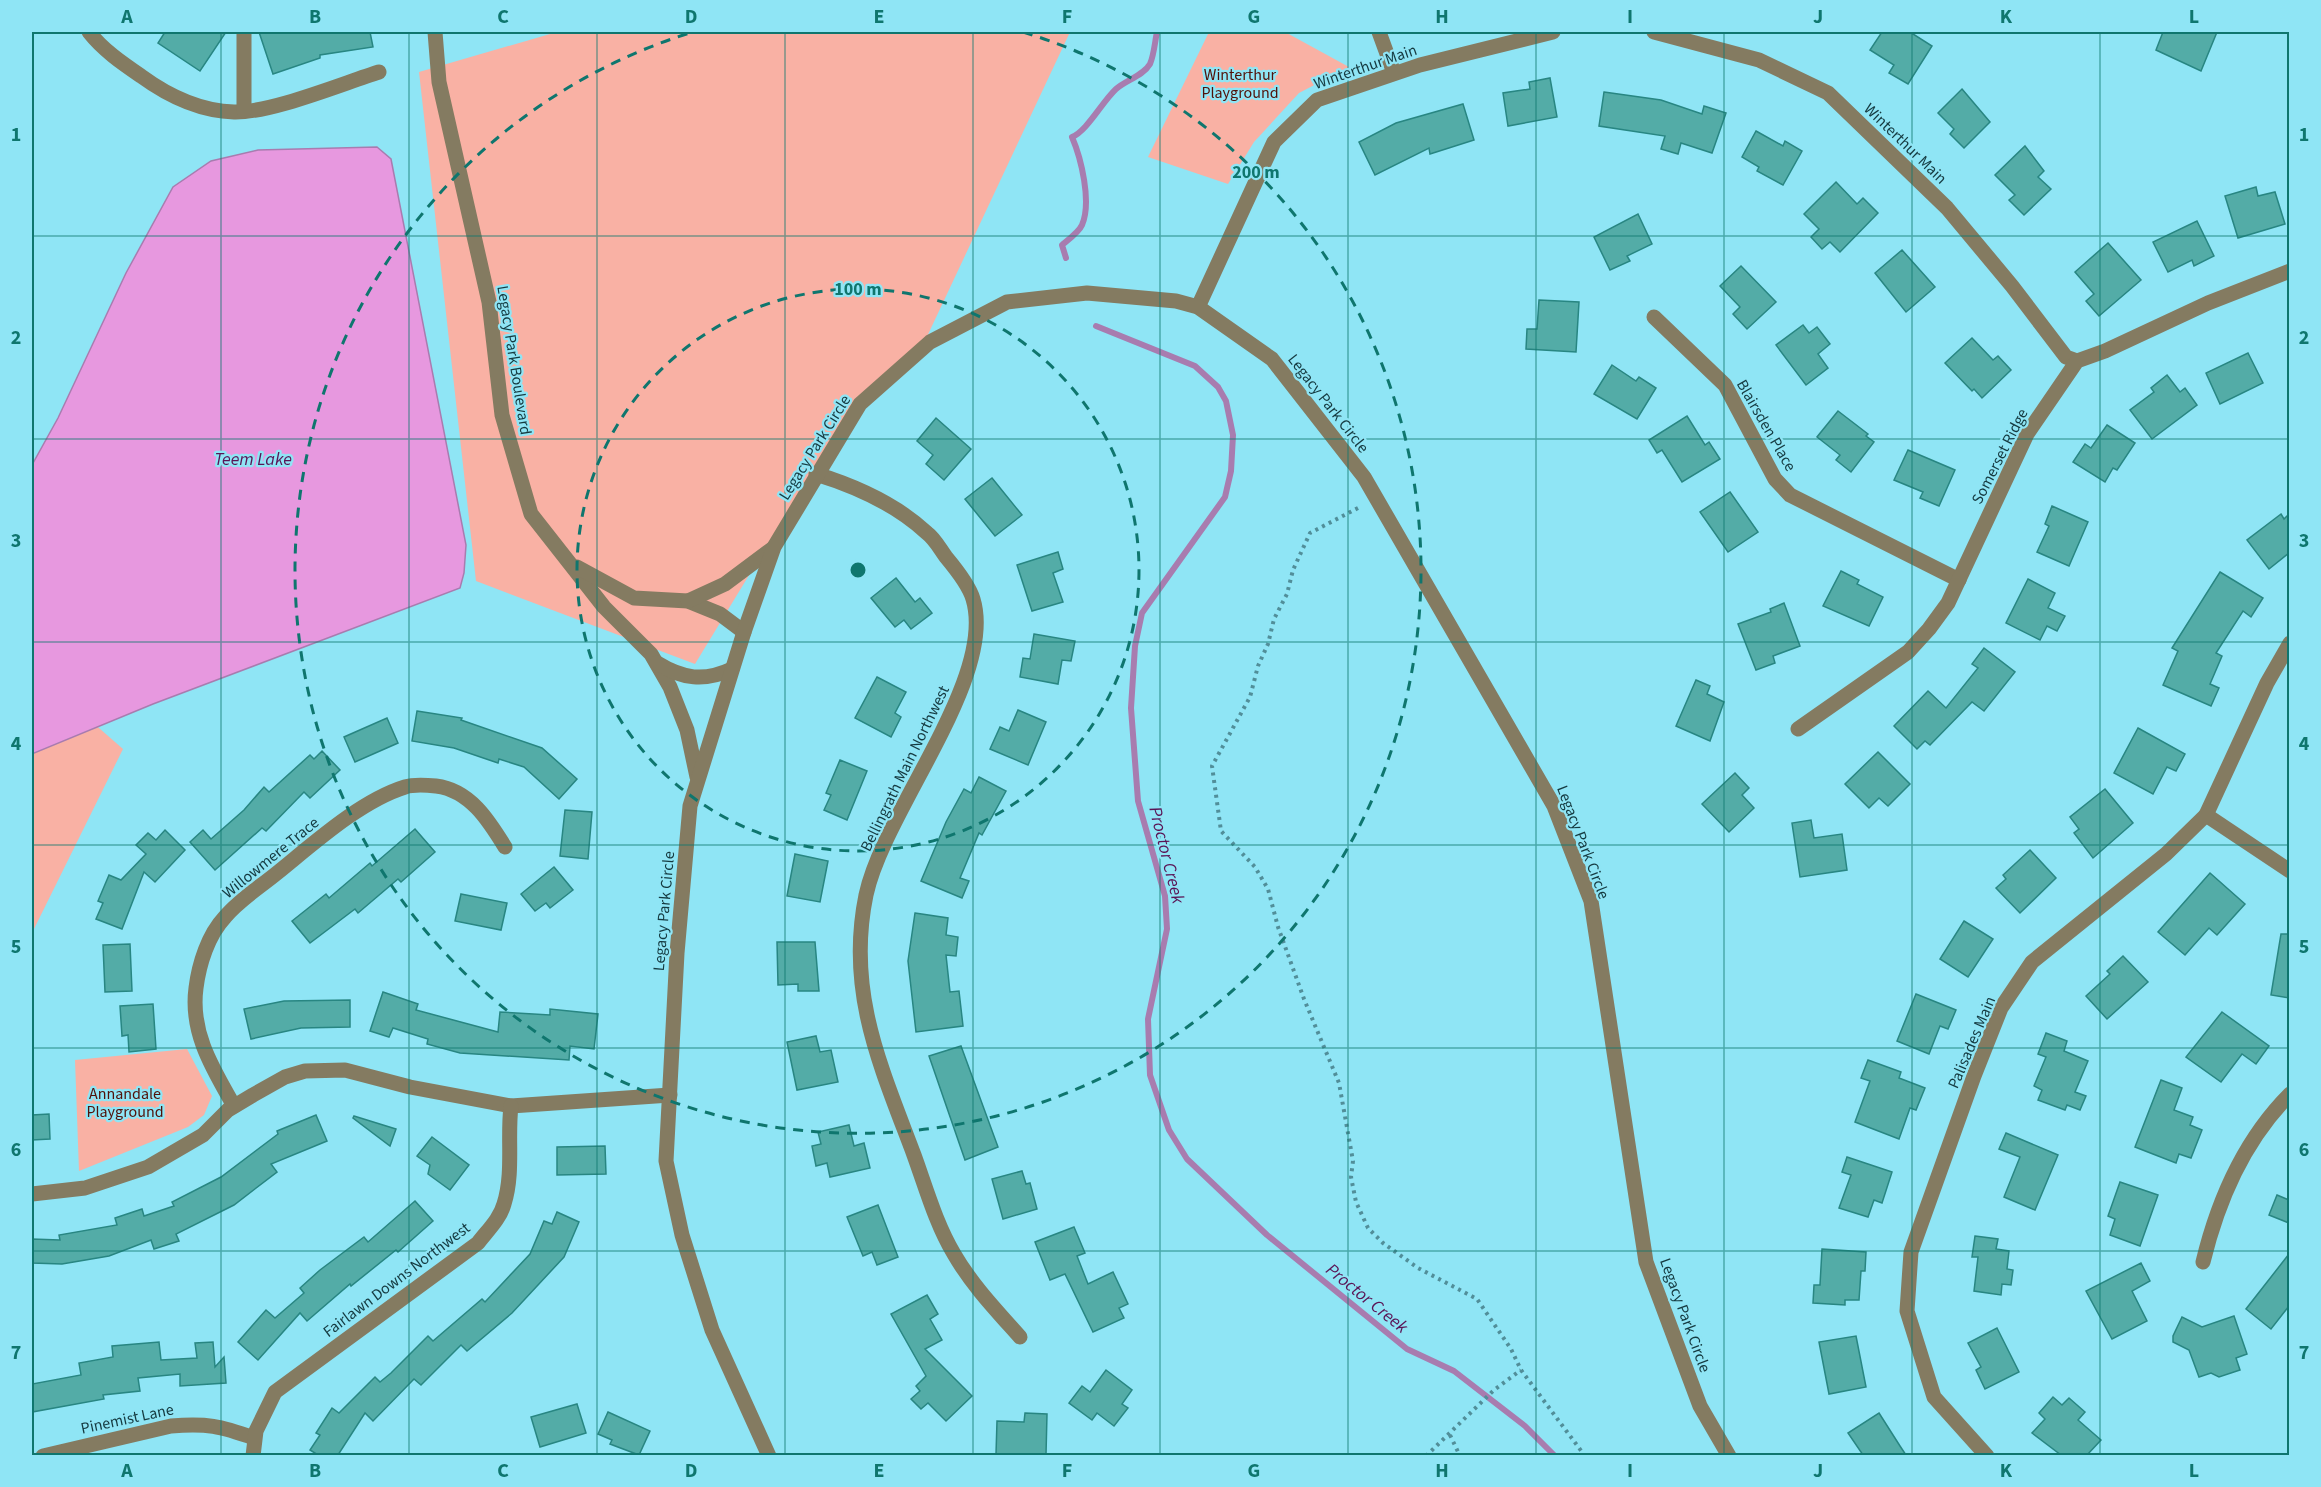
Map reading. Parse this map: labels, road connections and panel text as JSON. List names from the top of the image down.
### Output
{
  "streets": {
    "street": [
      "Winterthur Main",
      "Legacy Park Boulevard",
      "Legacy Park Circle",
      "Blairsden Place",
      "Somerset Ridge",
      "Bellingrath Main Northwest",
      "Willowmere Trace",
      "Palisades Main",
      "Fairlawn Downs Northwest",
      "Pinemist Lane"
    ]
  },
  "crossings": [
    ["Winterthur Main", "Legacy Park Circle"],
    ["Winterthur Main", "Somerset Ridge"],
    ["Legacy Park Boulevard", "Legacy Park Circle"],
    ["Legacy Park Circle", "Bellingrath Main Northwest"],
    ["Blairsden Place", "Somerset Ridge"],
    ["Fairlawn Downs Northwest", "Pinemist Lane"]
  ],
  "water": ["Teem Lake", "Proctor Creek"],
  "parks": ["Winterthur Playground", "Annandale Playground"],
  "grid": {
    "columns": [
      "A",
      "B",
      "C",
      "D",
      "E",
      "F",
      "G",
      "H",
      "I",
      "J",
      "K",
      "L"
    ],
    "rows": [
      "1",
      "2",
      "3",
      "4",
      "5",
      "6",
      "7"
    ]
  },
  "rings": ["200 m", "100 m"]
}
